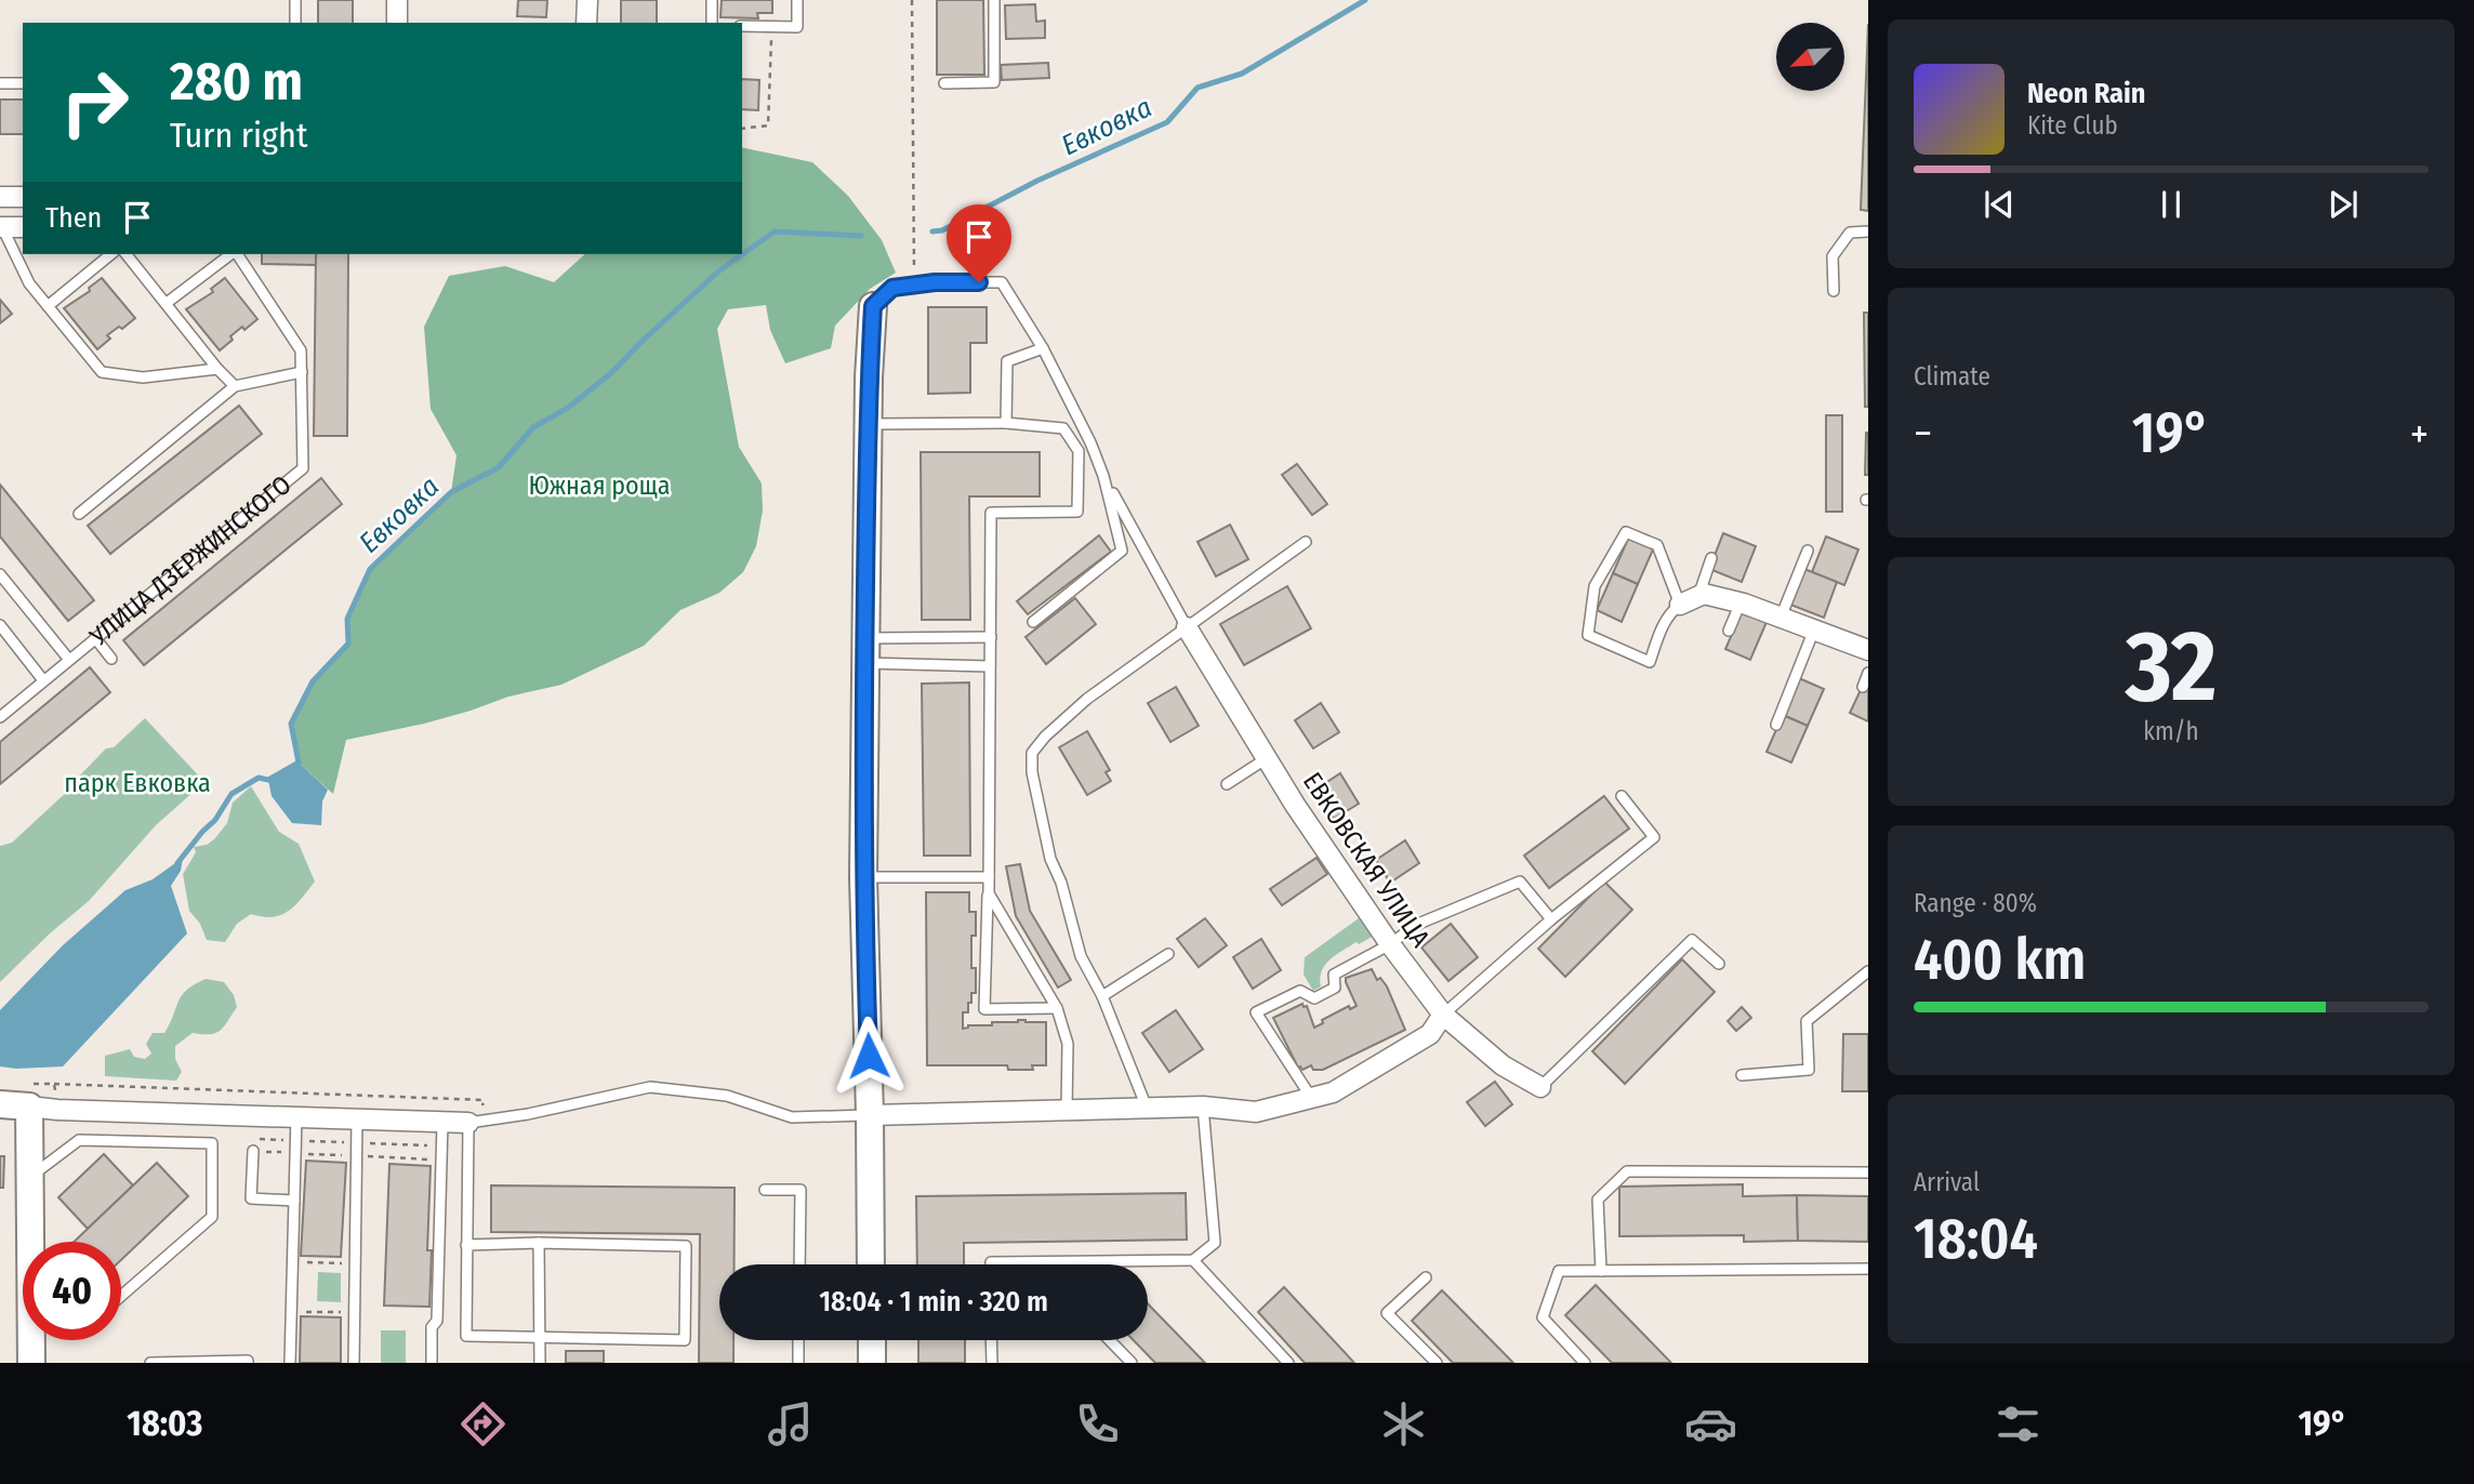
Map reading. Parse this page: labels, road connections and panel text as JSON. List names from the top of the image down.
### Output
{
  "streets": {
    "street": ["ЕВКОВСКАЯ УЛИЦА"],
    "lane": ["УЛИЦА ДЗЕРЖИНСКОГО"]
  },
  "water": ["Евковка"],
  "parks": ["Южная роща", "парк Евковка"],
  "north": "bottom left",
  "page": {
    "turn": ["280 m", "Turn right"],
    "song": ["Neon Rain", "Kite Club"],
    "then": "Then",
    "tile": [
      "Climate",
      ["32", "km/h"],
      ["Range · 80%", "400 km"],
      ["Arrival", "18:04"]
    ],
    "heat": ["−", "19°", "+"],
    "limit": "40",
    "trip": "18:04 · 1 min · 320 m",
    "tabs": ["18:03", "19°"]
  }
}
